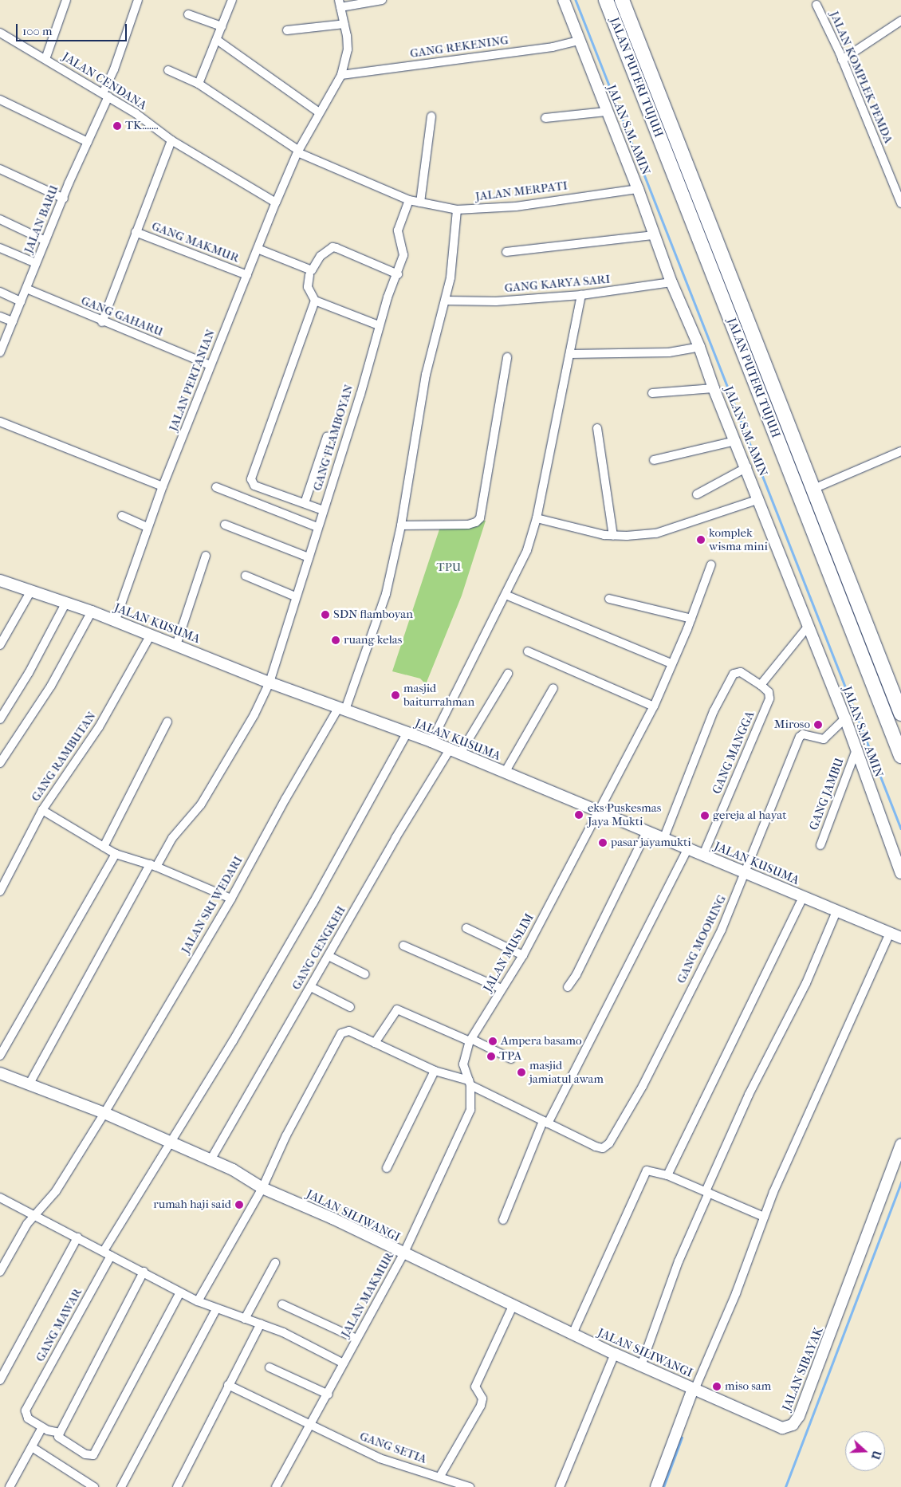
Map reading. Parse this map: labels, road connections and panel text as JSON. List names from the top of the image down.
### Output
{
  "streets": {
    "highway": ["JALAN PUTERI TUJUH"],
    "street": [
      "GANG REKENING",
      "JALAN KOMPLEK PEMDA",
      "JALAN CENDANA",
      "JALAN S.M. AMIN",
      "JALAN MERPATI",
      "JALAN BARU",
      "GANG MAKMUR",
      "GANG KARYA SARI",
      "GANG GAHARU",
      "JALAN PERTANIAN",
      "GANG FLAMBOYAN",
      "JALAN KUSUMA",
      "GANG MANGGA",
      "GANG RAMBUTAN",
      "GANG JAMBU",
      "JALAN SRI WEDARI",
      "GANG MOORING",
      "GANG CENGKEH",
      "JALAN MUSLIM",
      "JALAN SILIWANGI",
      "JALAN MAKMUR",
      "GANG MAWAR",
      "JALAN SIBAYAK",
      "GANG SETIA"
    ]
  },
  "crossings": [
    ["GANG REKENING", "JALAN S.M. AMIN"],
    ["GANG REKENING", "JALAN PERTANIAN"],
    ["JALAN CENDANA", "JALAN BARU"],
    ["JALAN CENDANA", "JALAN PERTANIAN"],
    ["JALAN S.M. AMIN", "JALAN MERPATI"],
    ["JALAN S.M. AMIN", "GANG KARYA SARI"],
    ["JALAN S.M. AMIN", "GANG JAMBU"],
    ["JALAN S.M. AMIN", "GANG MOORING"],
    ["JALAN MERPATI", "JALAN PERTANIAN"],
    ["JALAN MERPATI", "GANG FLAMBOYAN"],
    ["JALAN MERPATI", "JALAN SRI WEDARI"],
    ["JALAN BARU", "GANG GAHARU"],
    ["GANG MAKMUR", "JALAN PERTANIAN"],
    ["GANG KARYA SARI", "JALAN SRI WEDARI"],
    ["GANG GAHARU", "JALAN PERTANIAN"],
    ["JALAN PERTANIAN", "JALAN KUSUMA"],
    ["GANG FLAMBOYAN", "JALAN KUSUMA"],
    ["GANG FLAMBOYAN", "JALAN SILIWANGI"],
    ["JALAN KUSUMA", "GANG MANGGA"],
    ["JALAN KUSUMA", "GANG RAMBUTAN"],
    ["JALAN KUSUMA", "JALAN SRI WEDARI"],
    ["JALAN KUSUMA", "GANG MOORING"],
    ["JALAN KUSUMA", "GANG CENGKEH"],
    ["JALAN KUSUMA", "JALAN MUSLIM"],
    ["JALAN SRI WEDARI", "JALAN SILIWANGI"],
    ["GANG CENGKEH", "JALAN SILIWANGI"],
    ["JALAN MUSLIM", "JALAN MAKMUR"],
    ["JALAN SILIWANGI", "JALAN MAKMUR"],
    ["JALAN SILIWANGI", "JALAN SIBAYAK"],
    ["JALAN MAKMUR", "GANG SETIA"]
  ],
  "parks": ["TPU"],
  "places": [
    "TK.......",
    "komplek wisma mini",
    "SDN flamboyan",
    "ruang kelas",
    "masjid baiturrahman",
    "Miroso",
    "eks Puskesmas Jaya Mukti",
    "gereja al hayat",
    "pasar jayamukti",
    "Ampera basamo",
    "TPA",
    "masjid jamiatul awam",
    "rumah haji said",
    "miso sam"
  ],
  "scale_bar": "100 m",
  "north": "right"
}
